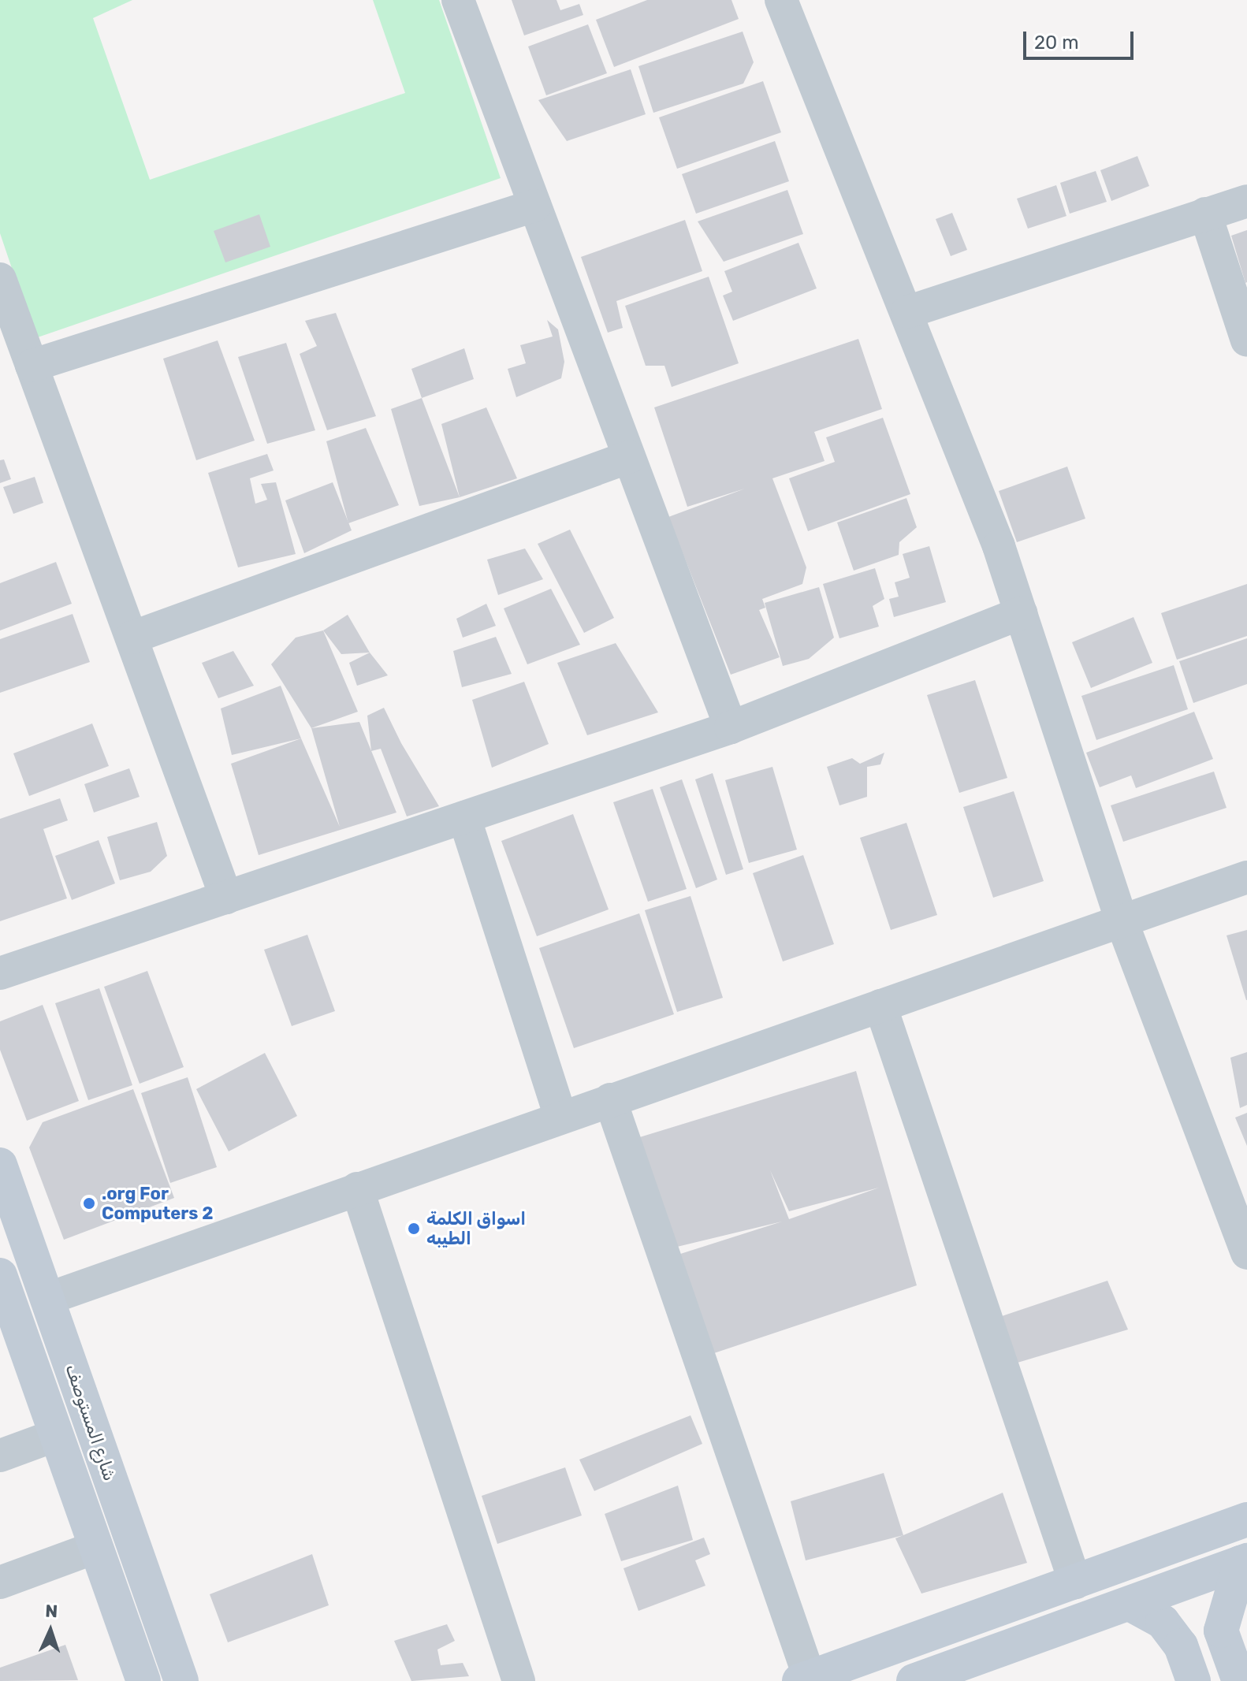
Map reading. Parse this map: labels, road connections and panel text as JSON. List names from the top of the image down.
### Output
{
  "streets": {
    "street": ["شارع المستوصف"]
  },
  "places": [".org For Computers 2", "اسواق الكلمة الطيبه"],
  "scale_bar": "20 m",
  "north": "top"
}
